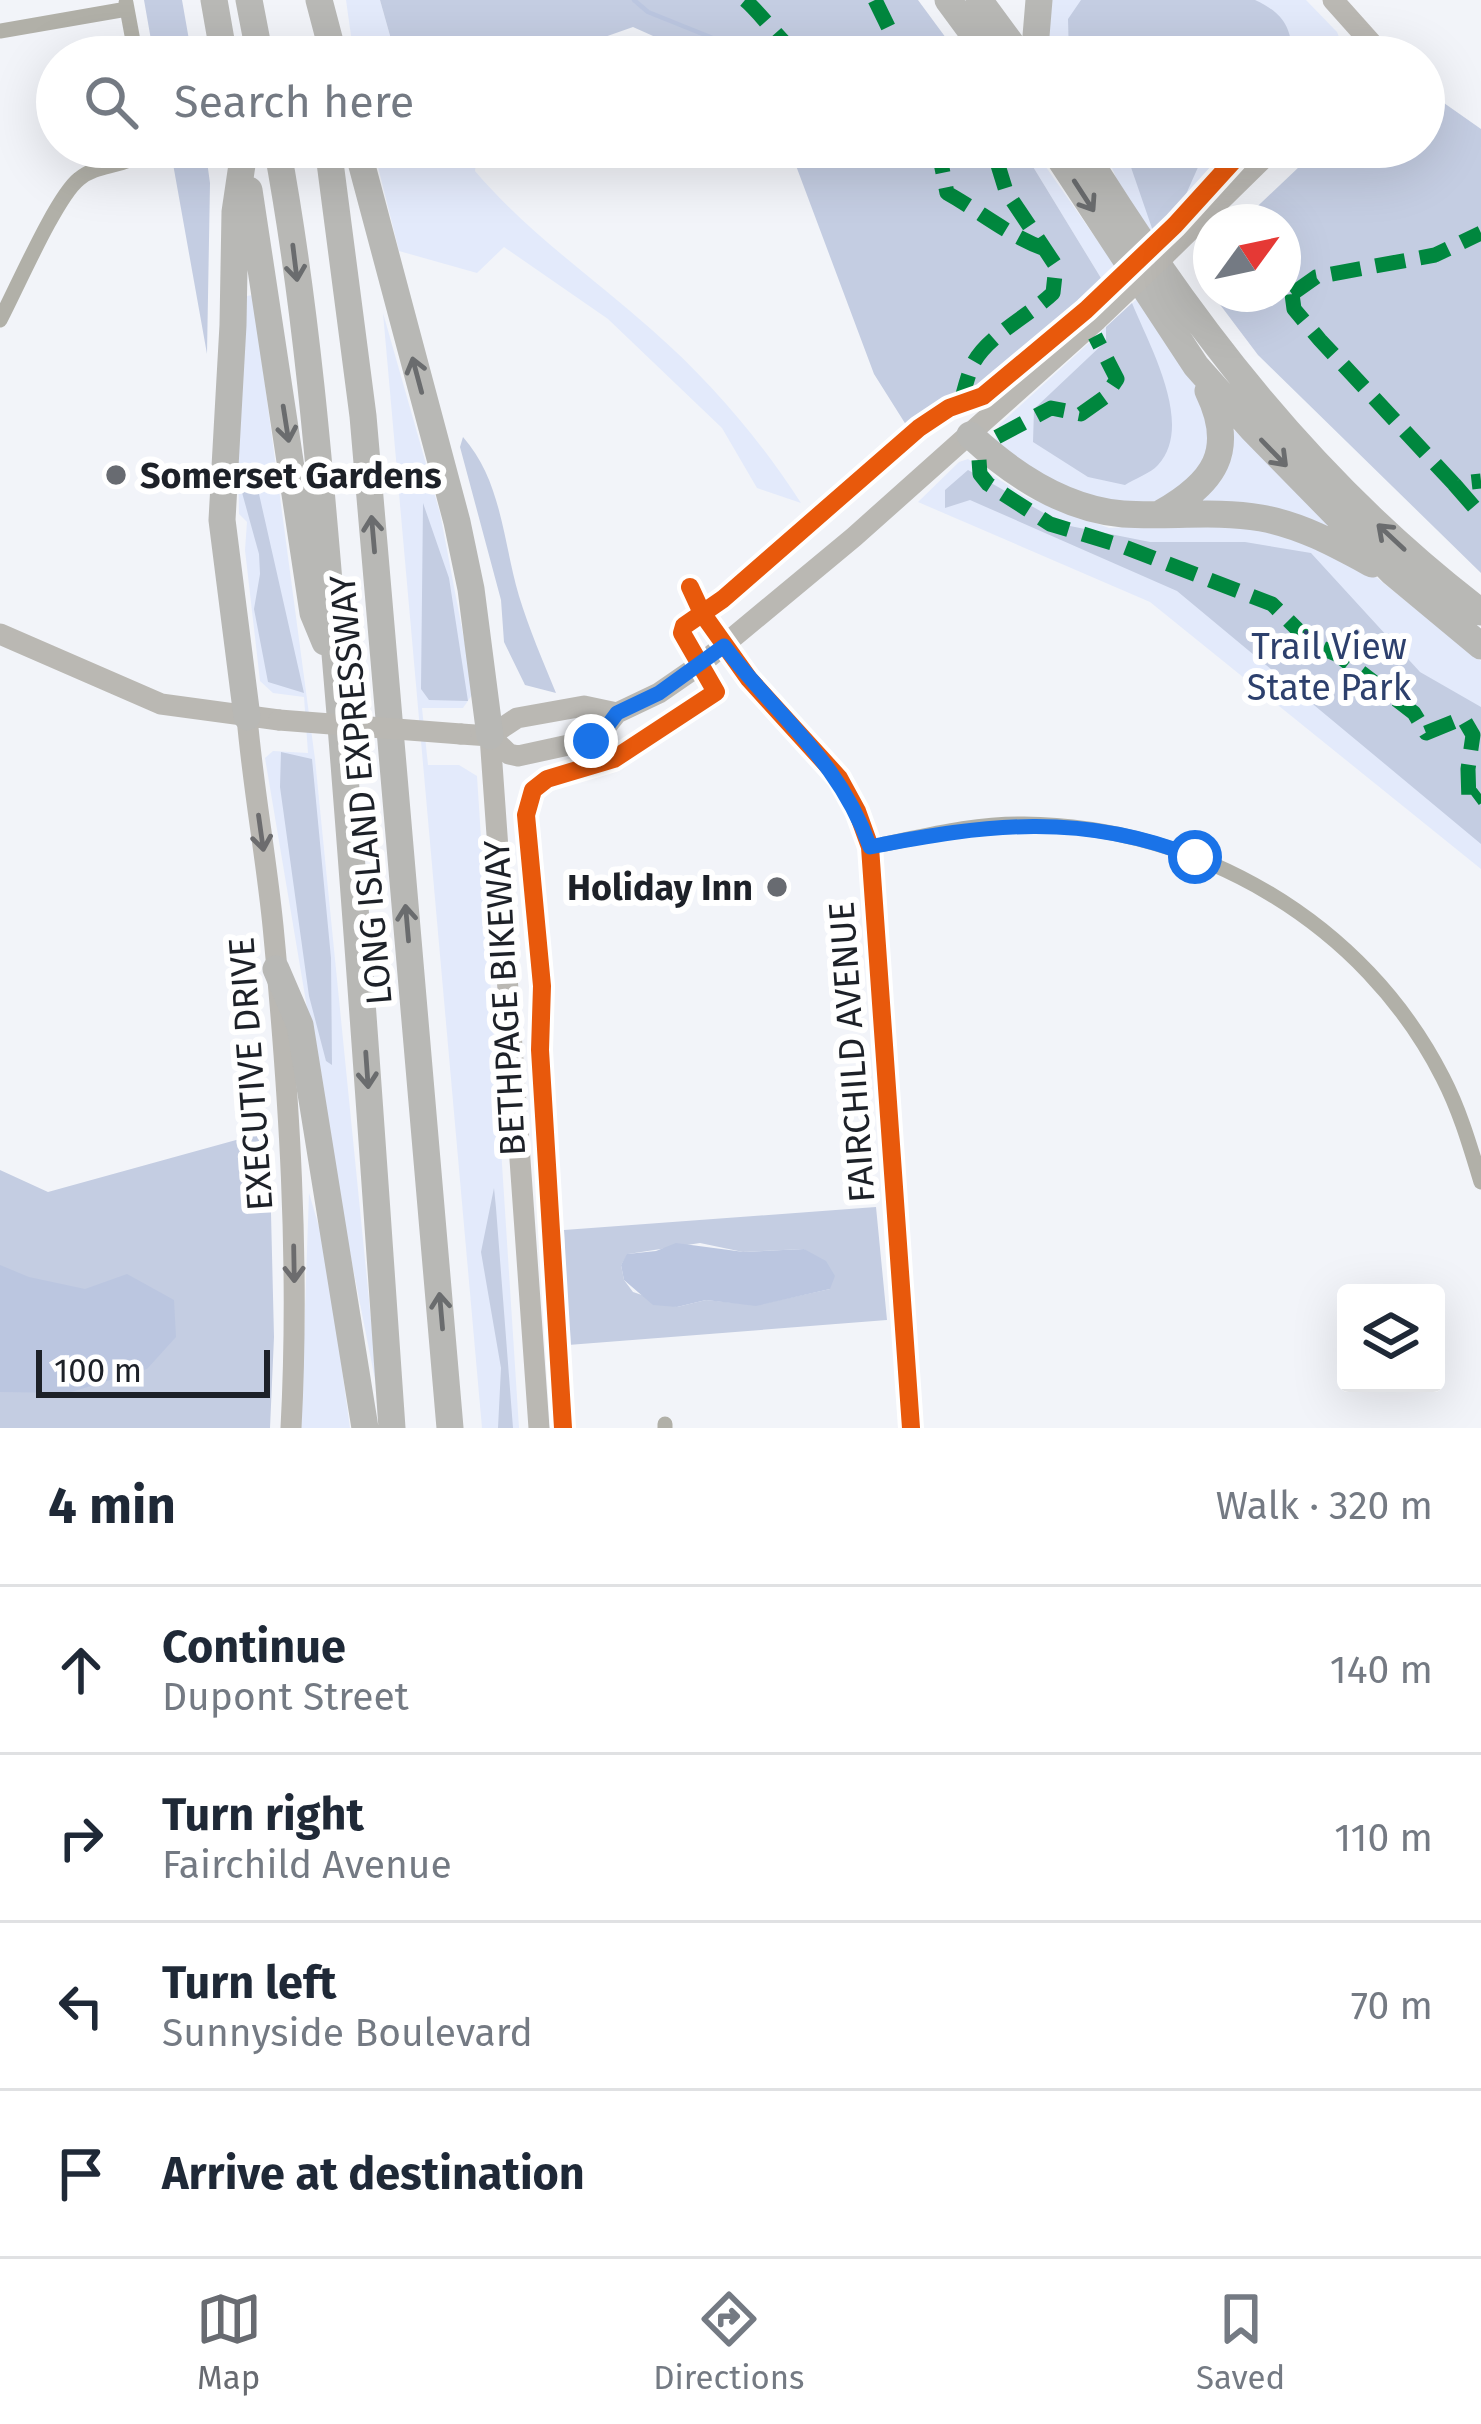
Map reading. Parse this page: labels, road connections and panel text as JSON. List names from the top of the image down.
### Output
{
  "streets": {
    "highway": ["LONG ISLAND EXPRESSWAY"],
    "main road": ["EXECUTIVE DRIVE"],
    "street": ["FAIRCHILD AVENUE"],
    "cycle path": ["BETHPAGE BIKEWAY"]
  },
  "one_way": ["EXECUTIVE DRIVE"],
  "parks": ["Trail View State Park"],
  "places": ["Somerset Gardens", "Holiday Inn"],
  "scale_bar": "100 m",
  "north": "top right",
  "page": {
    "search": "Search here",
    "scale": "100 m",
    "heading": ["4 min", "Walk · 320 m"],
    "list": [
      ["Continue", "Dupont Street", "140 m"],
      ["Turn right", "Fairchild Avenue", "110 m"],
      ["Turn left", "Sunnyside Boulevard", "70 m"],
      "Arrive at destination"
    ],
    "nav": ["Map", "Directions", "Saved"]
  }
}
